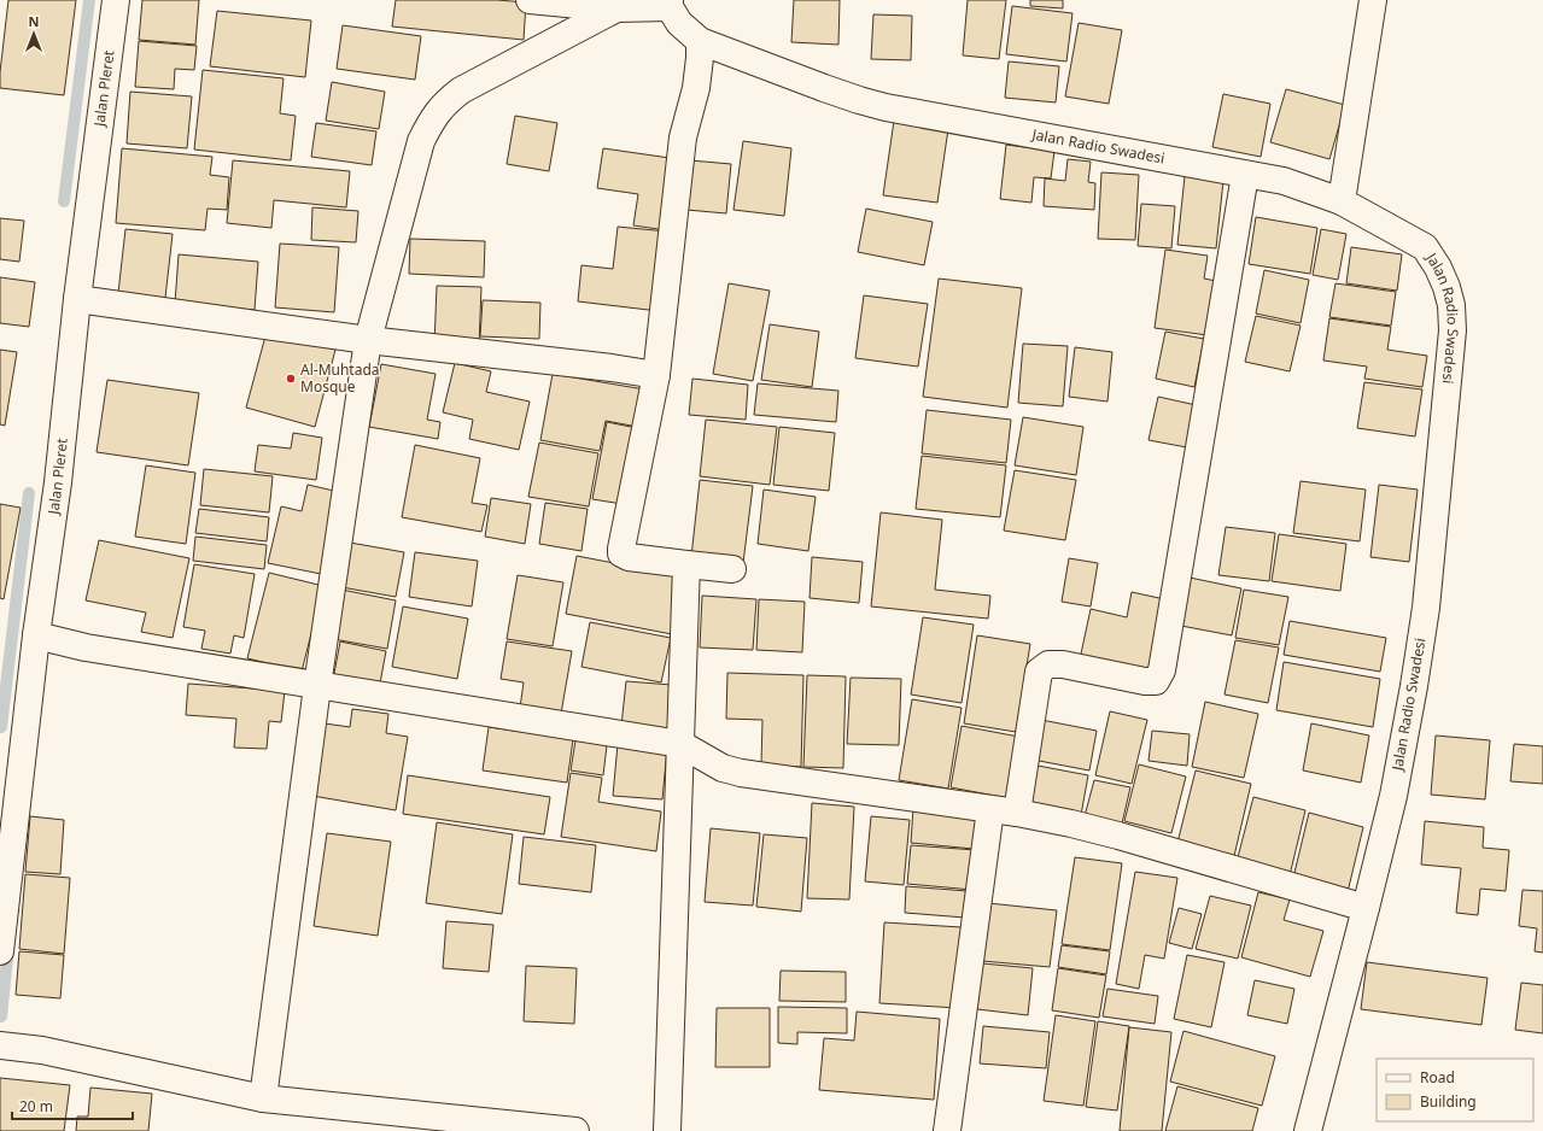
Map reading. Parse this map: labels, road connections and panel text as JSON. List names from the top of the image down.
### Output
{
  "streets": {
    "street": ["Jalan Pleret", "Jalan Radio Swadesi"]
  },
  "places": ["Al-Muhtada Mosque"],
  "legend": ["Road", "Building"],
  "scale_bar": "20 m",
  "north": "top"
}
